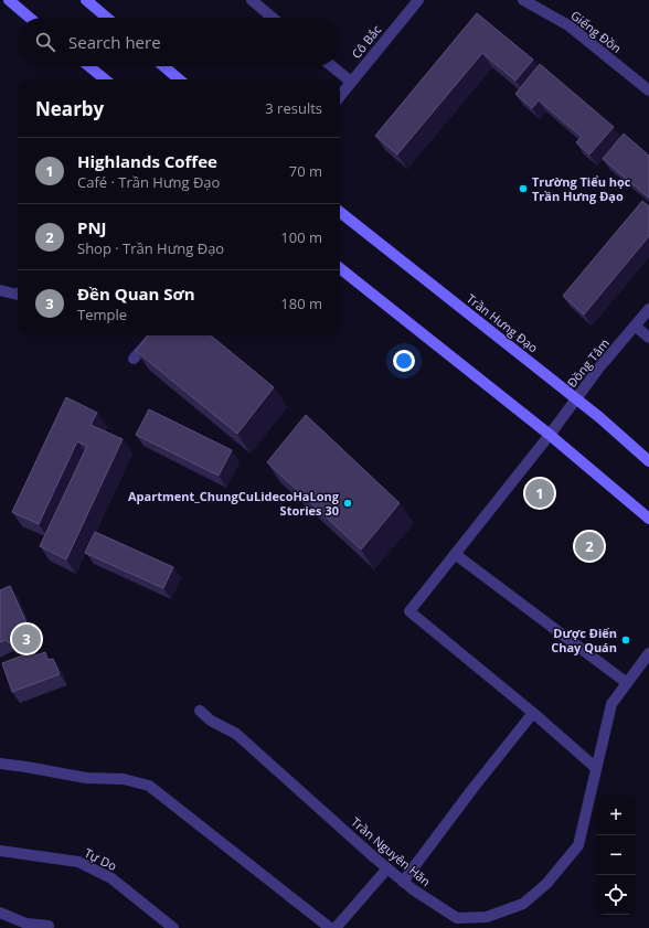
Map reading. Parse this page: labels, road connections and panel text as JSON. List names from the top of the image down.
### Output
{
  "streets": {
    "main road": ["Trần Hưng Đạo"],
    "street": [
      "Giếng Đồn",
      "Cô Bắc",
      "Đồng Tâm",
      "Trần Nguyên Hãn",
      "Tự Do"
    ]
  },
  "crossings": [
    ["Trần Hưng Đạo", "Đồng Tâm"]
  ],
  "places": ["Trường Tiểu học Trần Hưng Đạo", "Apartment_ChungCuLidecoHaLong Stories 30", "Dược Điến Chay Quán"],
  "page": {
    "search": "Search here",
    "heading": ["Nearby", "3 results"],
    "list": [
      {
        "mark": "1",
        "name": "Highlands Coffee",
        "note": "Café · Trần Hưng Đạo",
        "value": "70 m"
      },
      {
        "mark": "2",
        "name": "PNJ",
        "note": "Shop · Trần Hưng Đạo",
        "value": "100 m"
      },
      {
        "mark": "3",
        "name": "Đền Quan Sơn",
        "note": "Temple",
        "value": "180 m"
      }
    ],
    "pins": ["1", "2", "3"],
    "map_buttons": ["+", "−"]
  }
}
